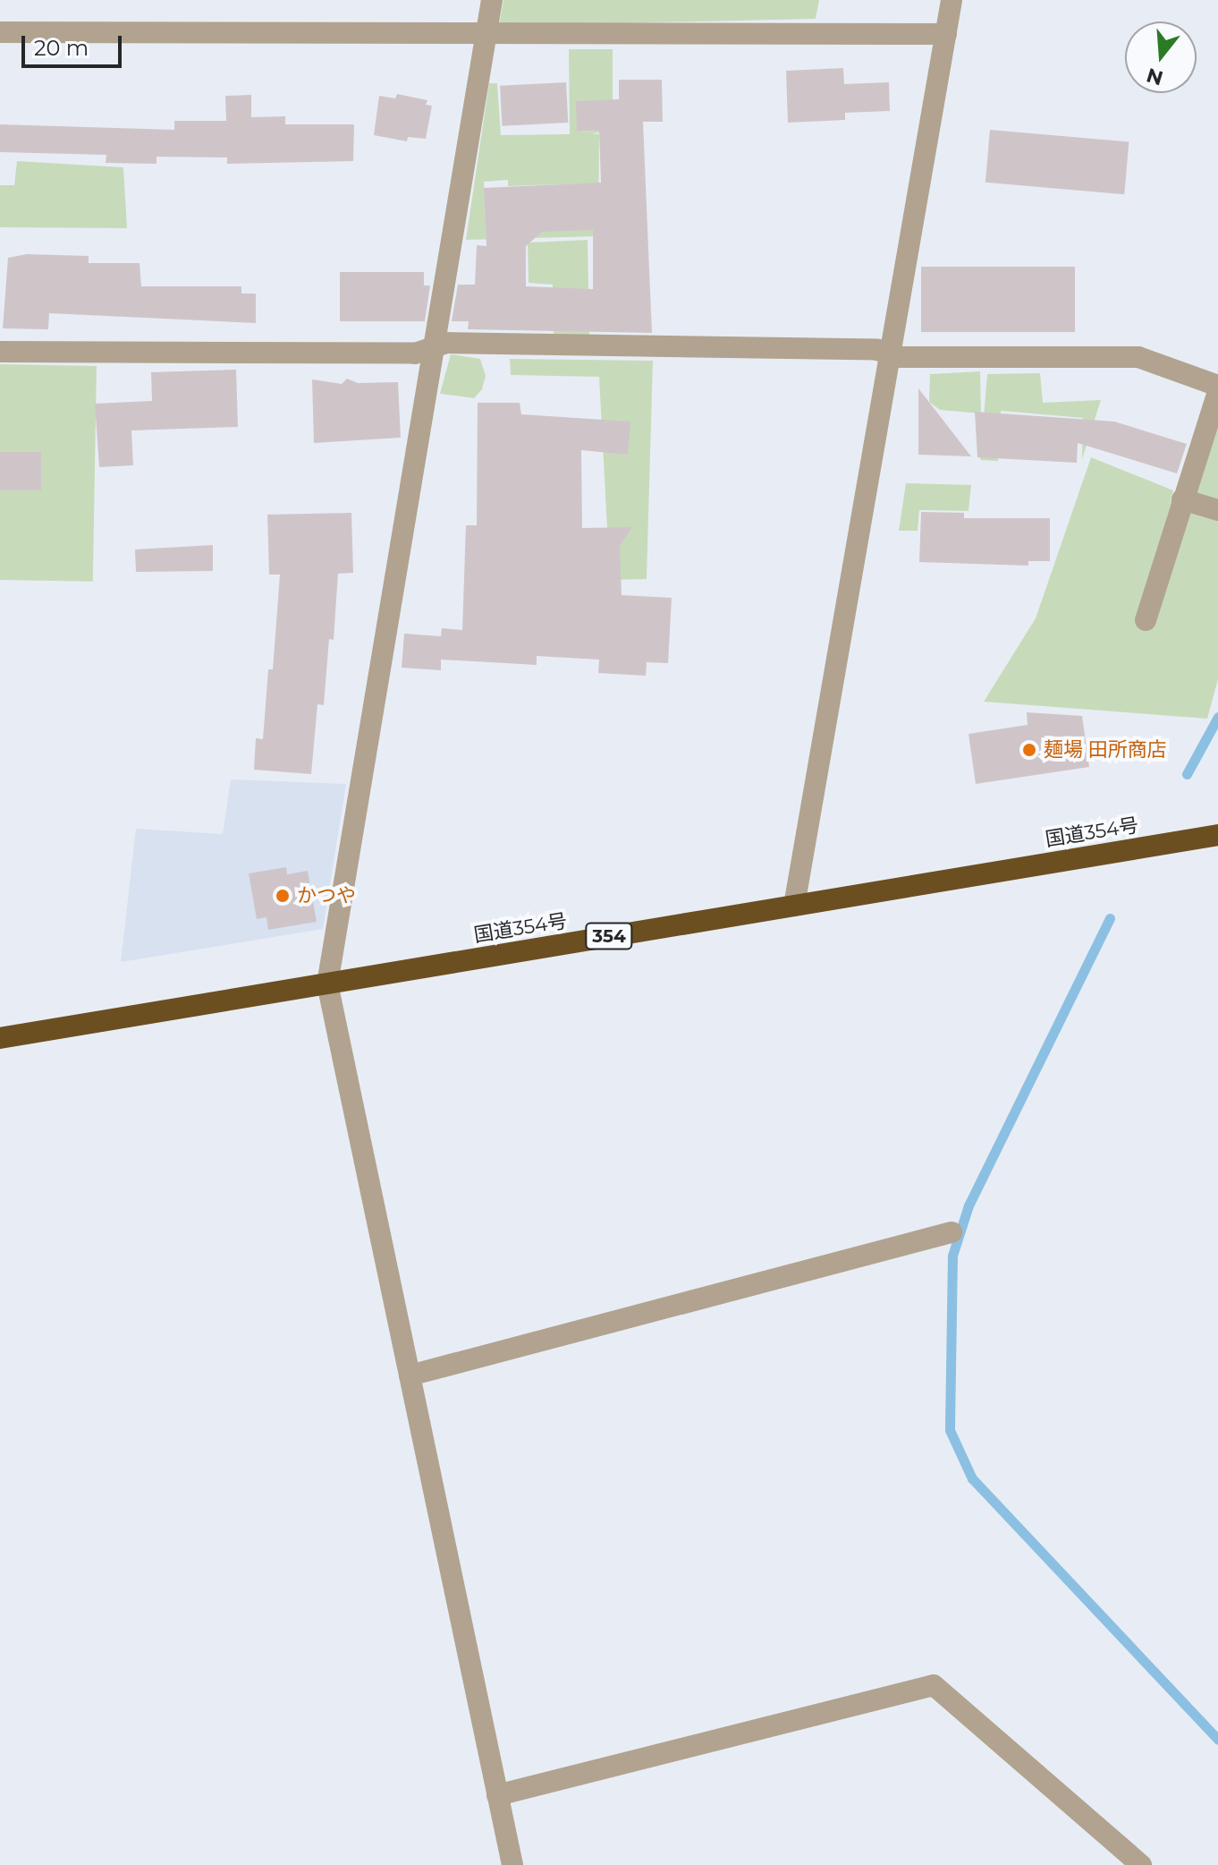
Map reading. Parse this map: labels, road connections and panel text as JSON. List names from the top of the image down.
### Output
{
  "streets": {
    "highway": ["国道354号", "354"]
  },
  "places": ["麺場 田所商店", "かつや"],
  "scale_bar": "20 m",
  "north": "bottom"
}
